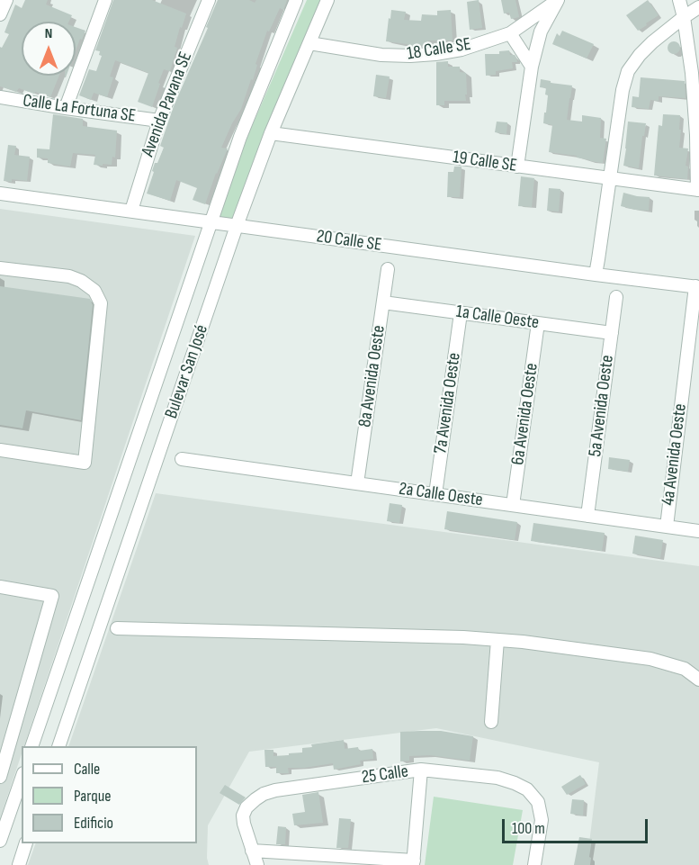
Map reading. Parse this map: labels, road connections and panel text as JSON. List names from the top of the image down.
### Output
{
  "streets": {
    "street": [
      "18 Calle SE",
      "Avenida Pavana SE",
      "Calle La Fortuna SE",
      "19 Calle SE",
      "20 Calle SE",
      "1a Calle Oeste",
      "Bulevar San José",
      "8a Avenida Oeste",
      "7a Avenida Oeste",
      "5a Avenida Oeste",
      "6a Avenida Oeste",
      "4a Avenida Oeste",
      "2a Calle Oeste",
      "25 Calle"
    ]
  },
  "crossings": [
    ["18 Calle SE", "Bulevar San José"],
    ["Avenida Pavana SE", "Calle La Fortuna SE"],
    ["Avenida Pavana SE", "20 Calle SE"],
    ["19 Calle SE", "Bulevar San José"],
    ["20 Calle SE", "Bulevar San José"],
    ["20 Calle SE", "4a Avenida Oeste"],
    ["1a Calle Oeste", "8a Avenida Oeste"],
    ["1a Calle Oeste", "7a Avenida Oeste"],
    ["1a Calle Oeste", "5a Avenida Oeste"],
    ["1a Calle Oeste", "6a Avenida Oeste"],
    ["8a Avenida Oeste", "2a Calle Oeste"],
    ["7a Avenida Oeste", "2a Calle Oeste"],
    ["5a Avenida Oeste", "2a Calle Oeste"],
    ["6a Avenida Oeste", "2a Calle Oeste"],
    ["4a Avenida Oeste", "2a Calle Oeste"]
  ],
  "legend": ["Calle", "Parque", "Edificio"],
  "scale_bar": "100 m",
  "north": "top"
}
